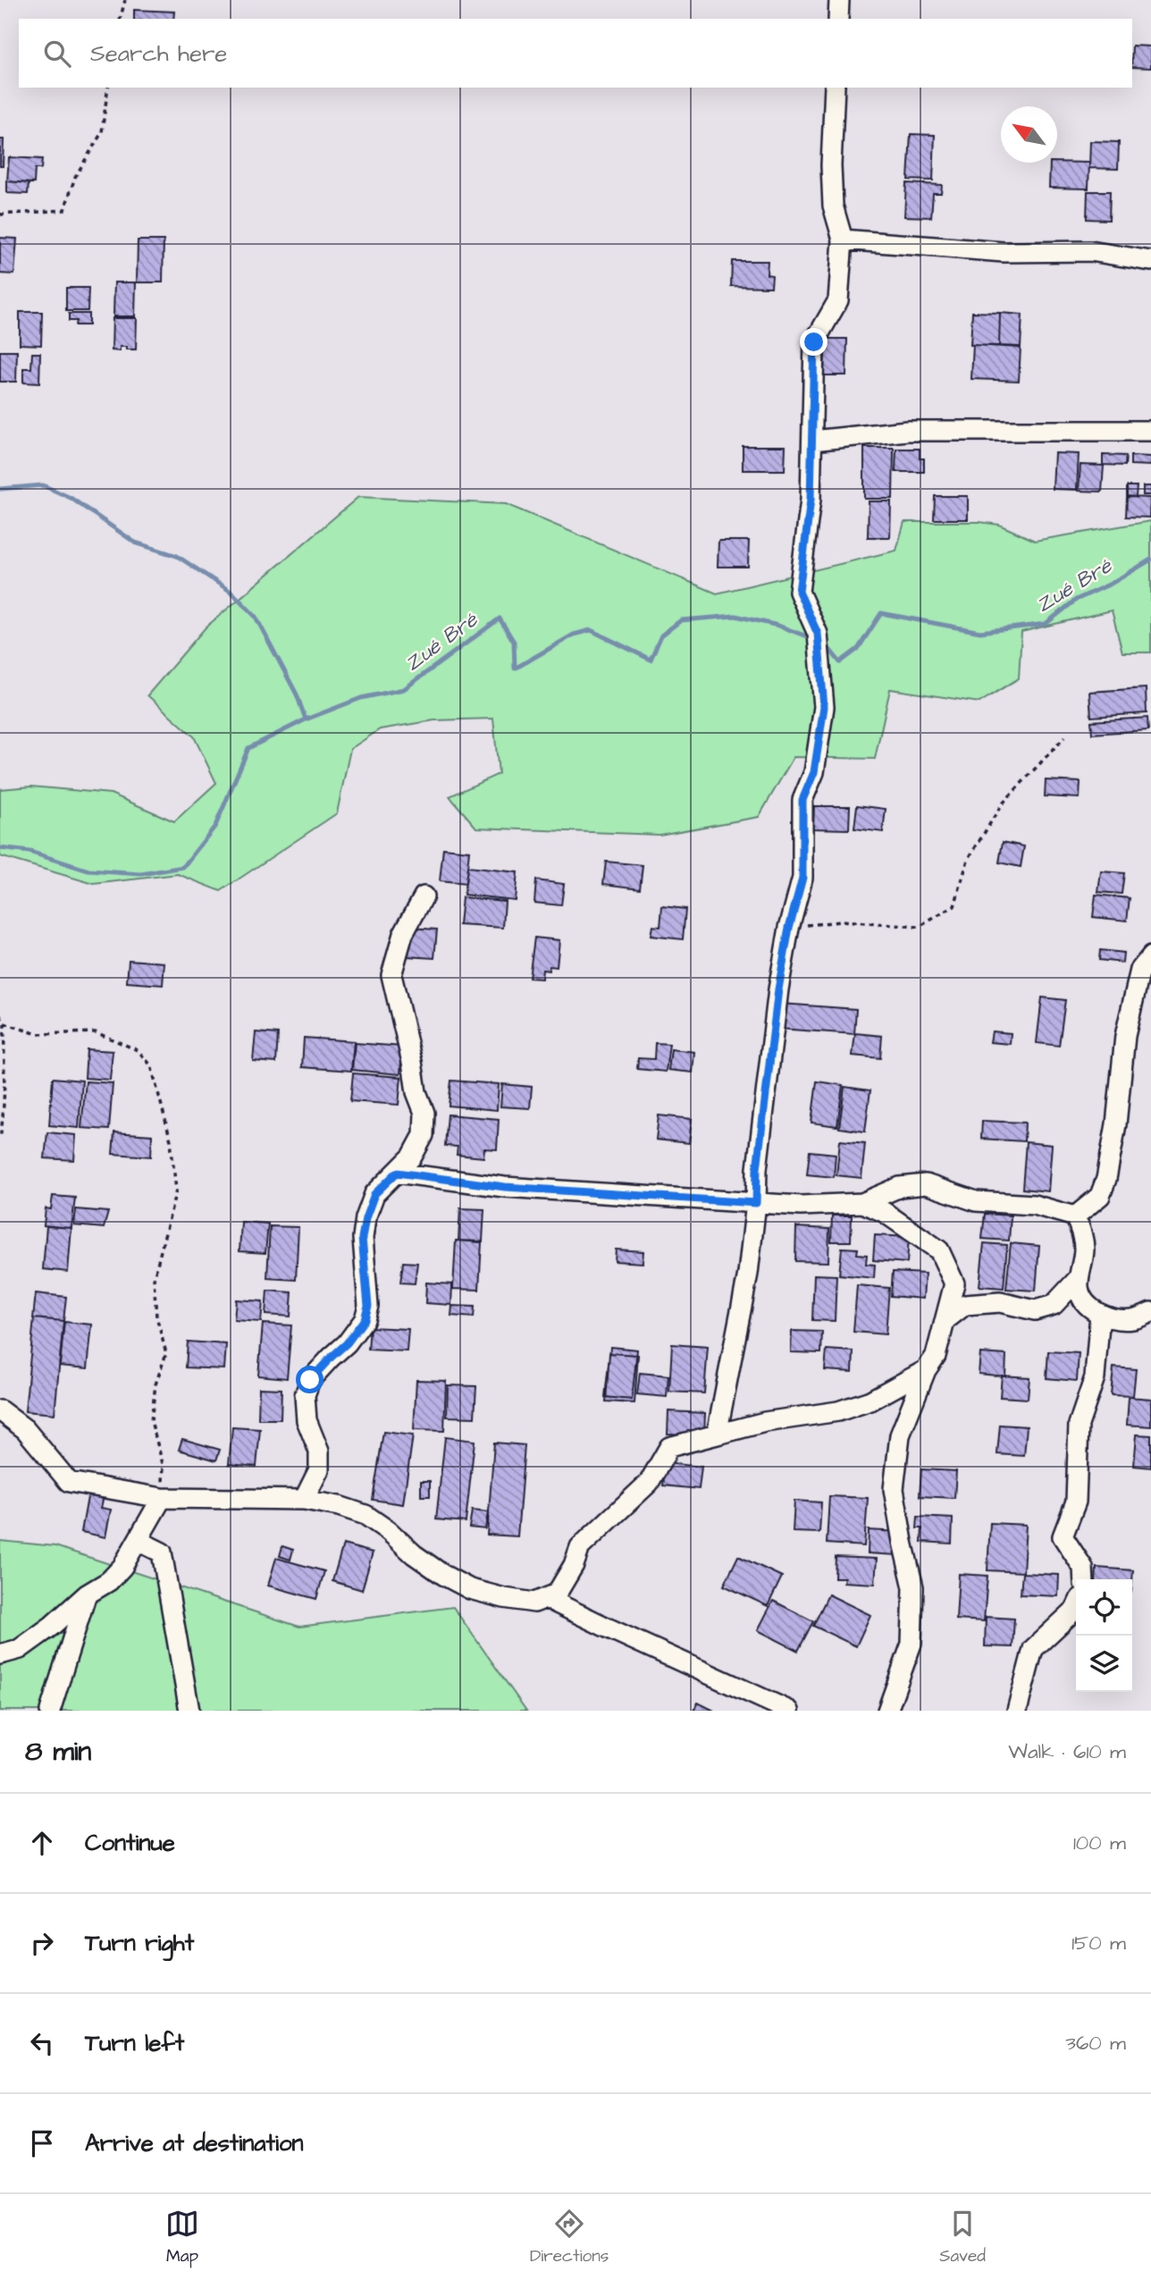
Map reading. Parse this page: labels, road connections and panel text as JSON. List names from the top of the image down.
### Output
{
  "water": ["Zué Bré"],
  "north": "top left",
  "page": {
    "search": "Search here",
    "heading": ["8 min", "Walk · 610 m"],
    "list": [
      ["Continue", "100 m"],
      ["Turn right", "150 m"],
      ["Turn left", "360 m"],
      "Arrive at destination"
    ],
    "nav": ["Map", "Directions", "Saved"]
  }
}
